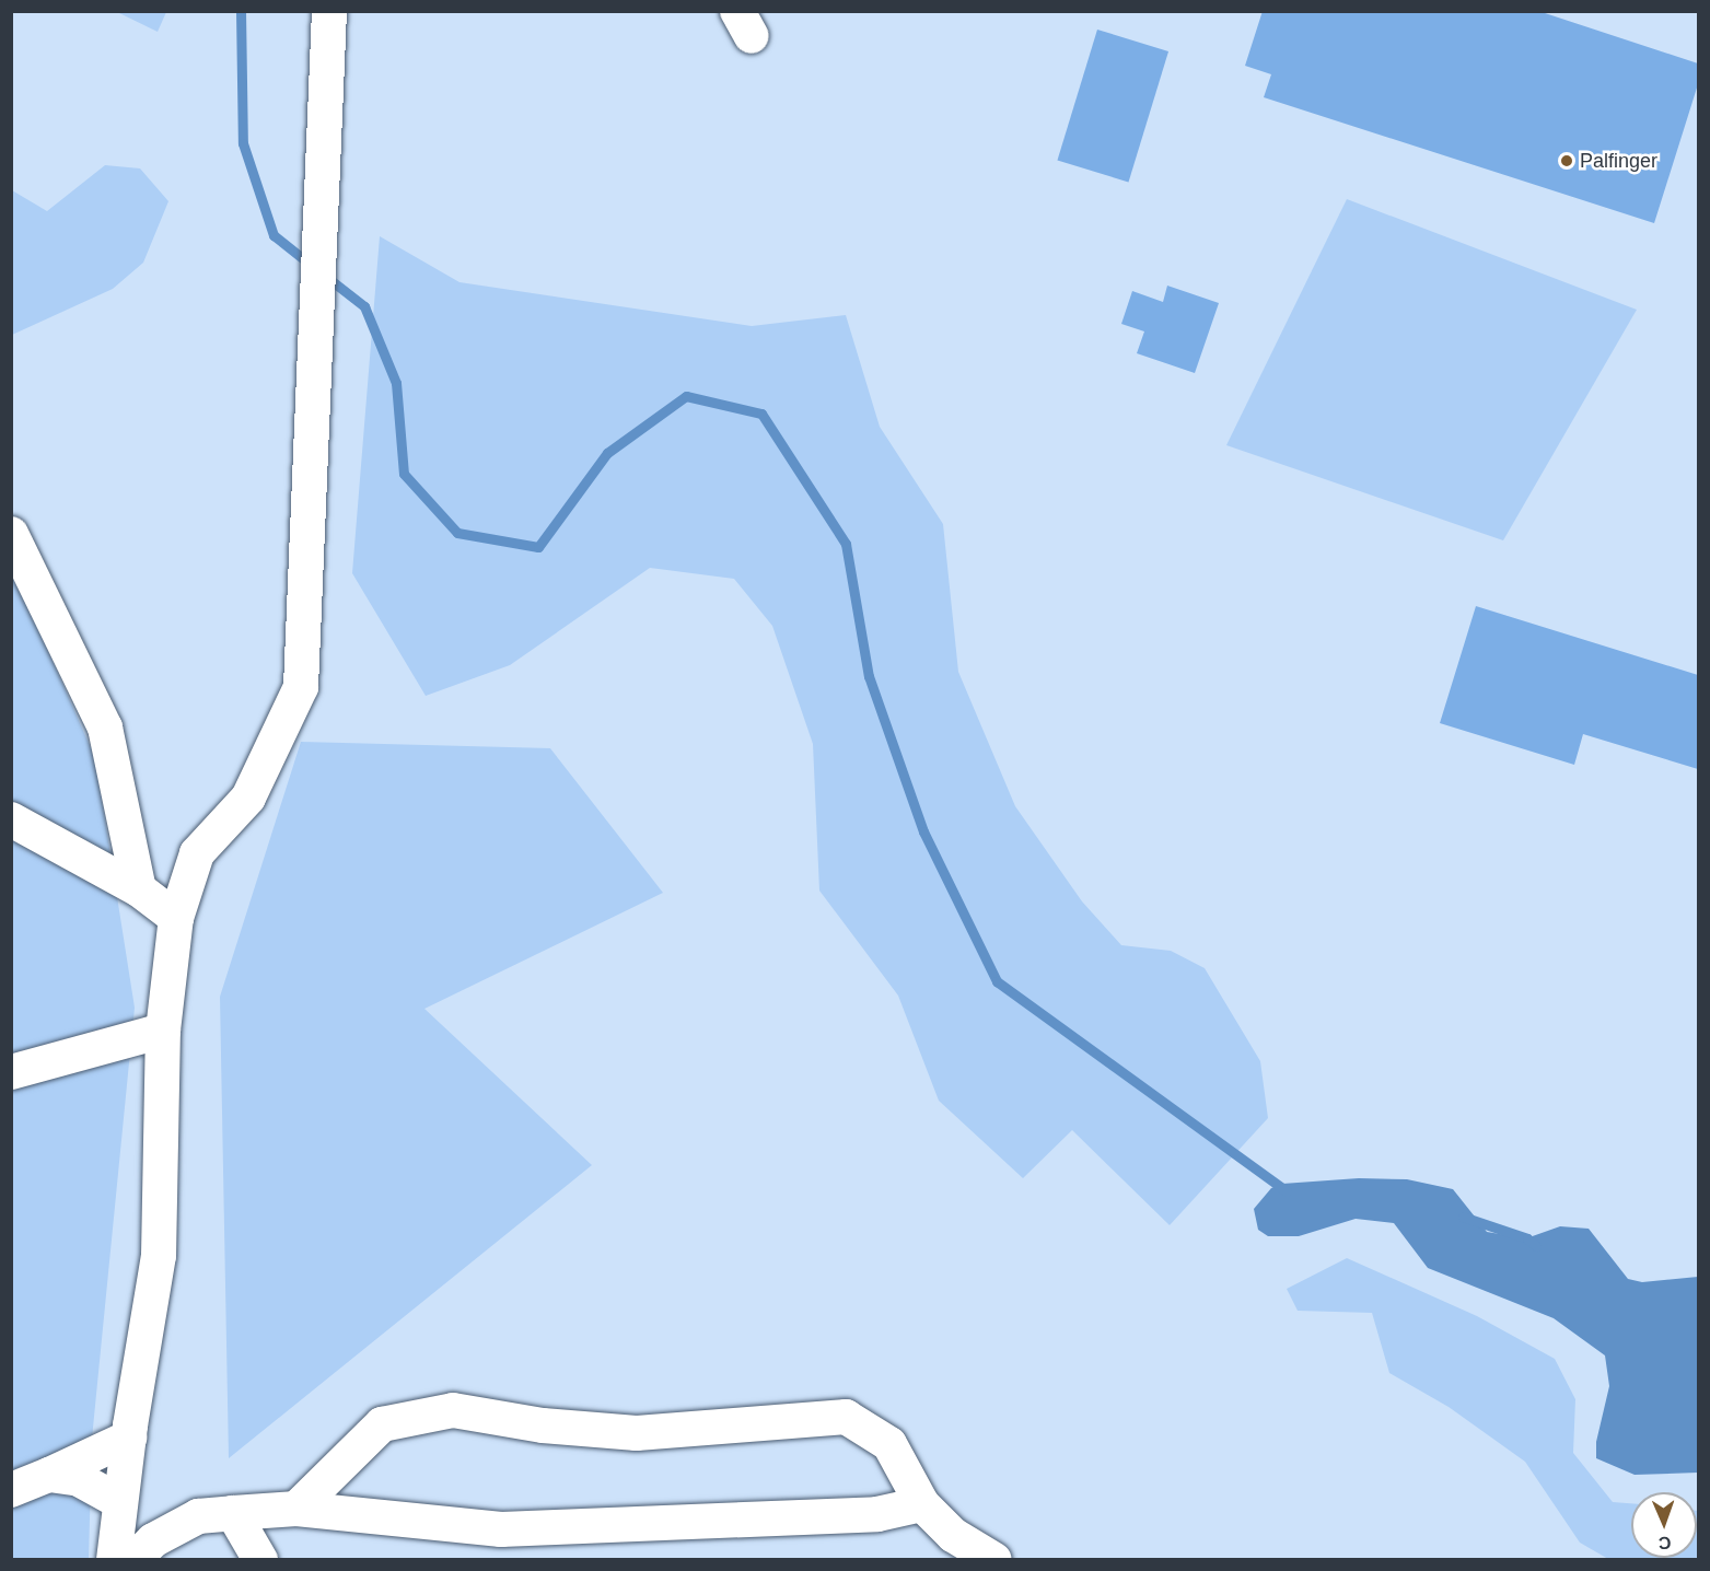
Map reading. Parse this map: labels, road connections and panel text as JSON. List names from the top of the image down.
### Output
{
  "places": ["Palfinger"],
  "north": "bottom"
}
